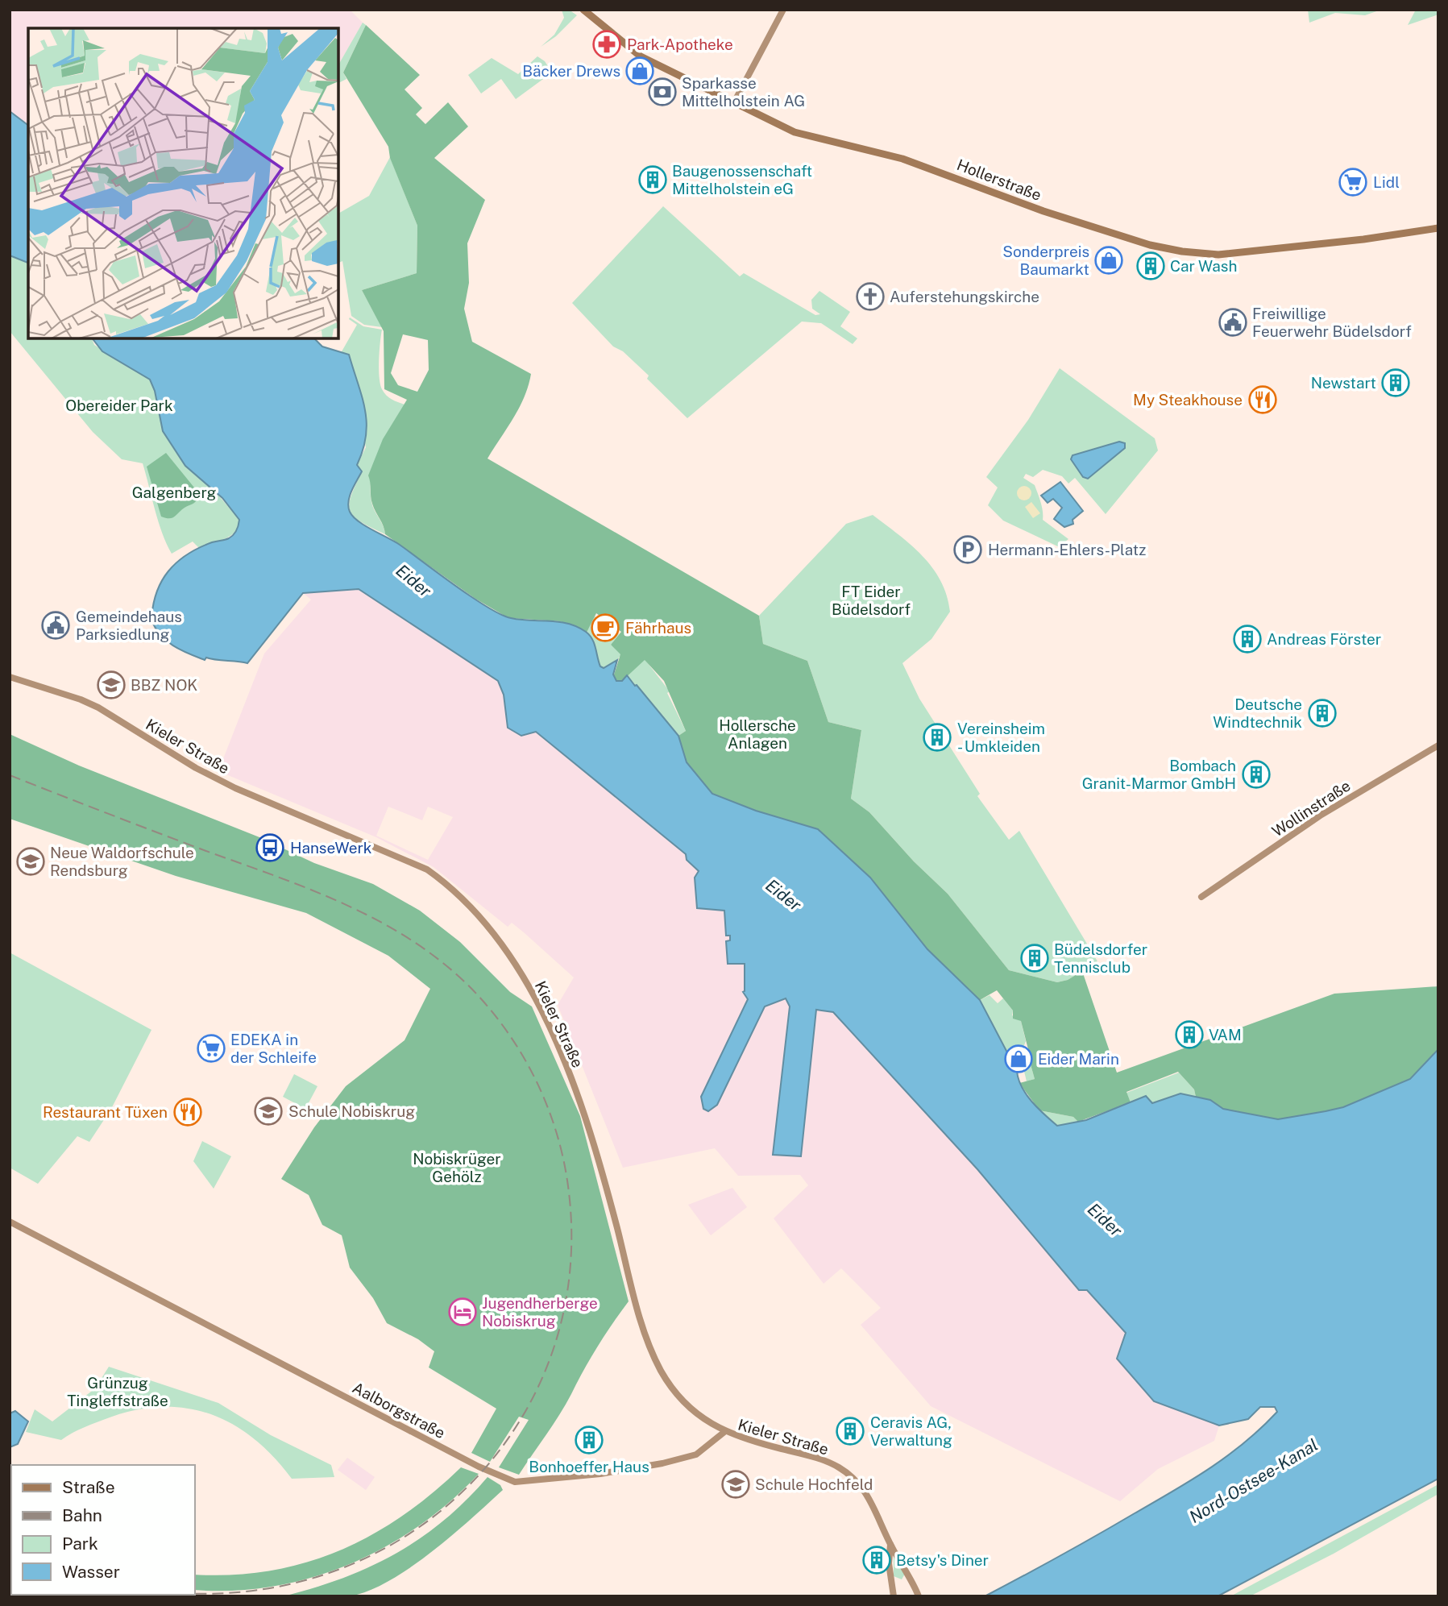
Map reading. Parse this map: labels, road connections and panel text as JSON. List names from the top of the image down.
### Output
{
  "streets": {
    "main road": [
      "Hollerstraße",
      "Kieler Straße",
      "Wollinstraße",
      "Aalborgstraße"
    ]
  },
  "crossings": [
    ["Kieler Straße", "Aalborgstraße"]
  ],
  "water": ["Eider", "Nord-Ostsee-Kanal"],
  "parks": [
    "Obereider Park",
    "Galgenberg",
    "FT Eider Büdelsdorf",
    "Hollersche Anlagen",
    "Nobiskrüger Gehölz",
    "Grünzug Tingleffstraße"
  ],
  "places": {
    "pharmacy": ["Park-Apotheke"],
    "shop": ["Bäcker Drews", "Sonderpreis Baumarkt", "Eider Marin"],
    "bank": ["Sparkasse Mittelholstein AG"],
    "building": [
      "Baugenossenschaft Mittelholstein eG",
      "Car Wash",
      "Newstart",
      "Andreas Förster",
      "Deutsche Windtechnik",
      "Vereinsheim - Umkleiden",
      "Bombach Granit-Marmor GmbH",
      "Büdelsdorfer Tennisclub",
      "VAM",
      "Ceravis AG, Verwaltung",
      "Bonhoeffer Haus",
      "Betsy's Diner"
    ],
    "supermarket": ["Lidl", "EDEKA in der Schleife"],
    "church": ["Auferstehungskirche"],
    "public building": ["Freiwillige Feuerwehr Büdelsdorf", "Gemeindehaus Parksiedlung"],
    "restaurant": ["My Steakhouse", "Restaurant Tüxen"],
    "parking": ["Hermann-Ehlers-Platz"],
    "cafe": ["Fährhaus"],
    "school or university": [
      "BBZ NOK",
      "Neue Waldorfschule Rendsburg",
      "Schule Nobiskrug",
      "Schule Hochfeld"
    ],
    "bus stop": ["HanseWerk"],
    "hotel": ["Jugendherberge Nobiskrug"]
  },
  "legend": [
    "Straße",
    "Bahn",
    "Park",
    "Wasser"
  ]
}
